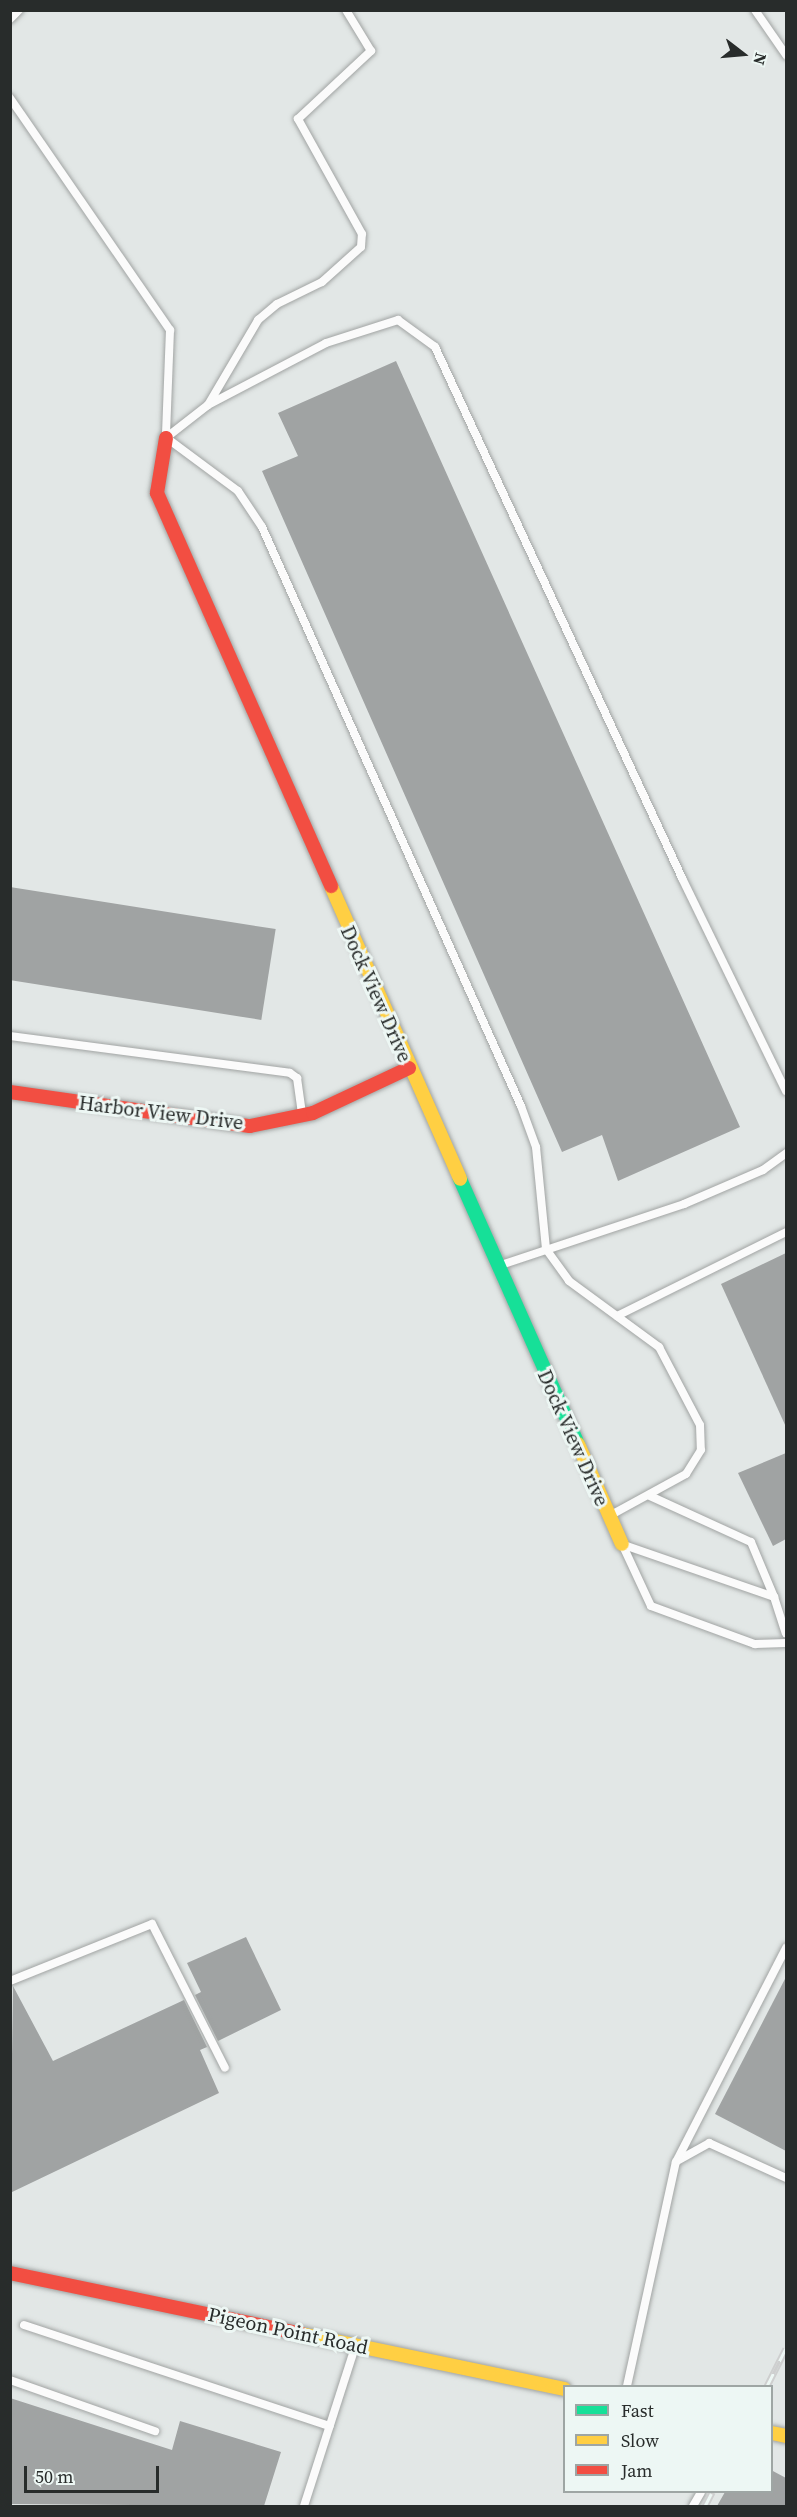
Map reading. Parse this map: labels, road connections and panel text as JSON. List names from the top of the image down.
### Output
{
  "streets": {
    "street": ["Dock View Drive", "Harbor View Drive", "Pigeon Point Road"]
  },
  "crossings": [
    ["Dock View Drive", "Harbor View Drive"]
  ],
  "legend": ["Fast", "Slow", "Jam"],
  "scale_bar": "50 m",
  "north": "right"
}
